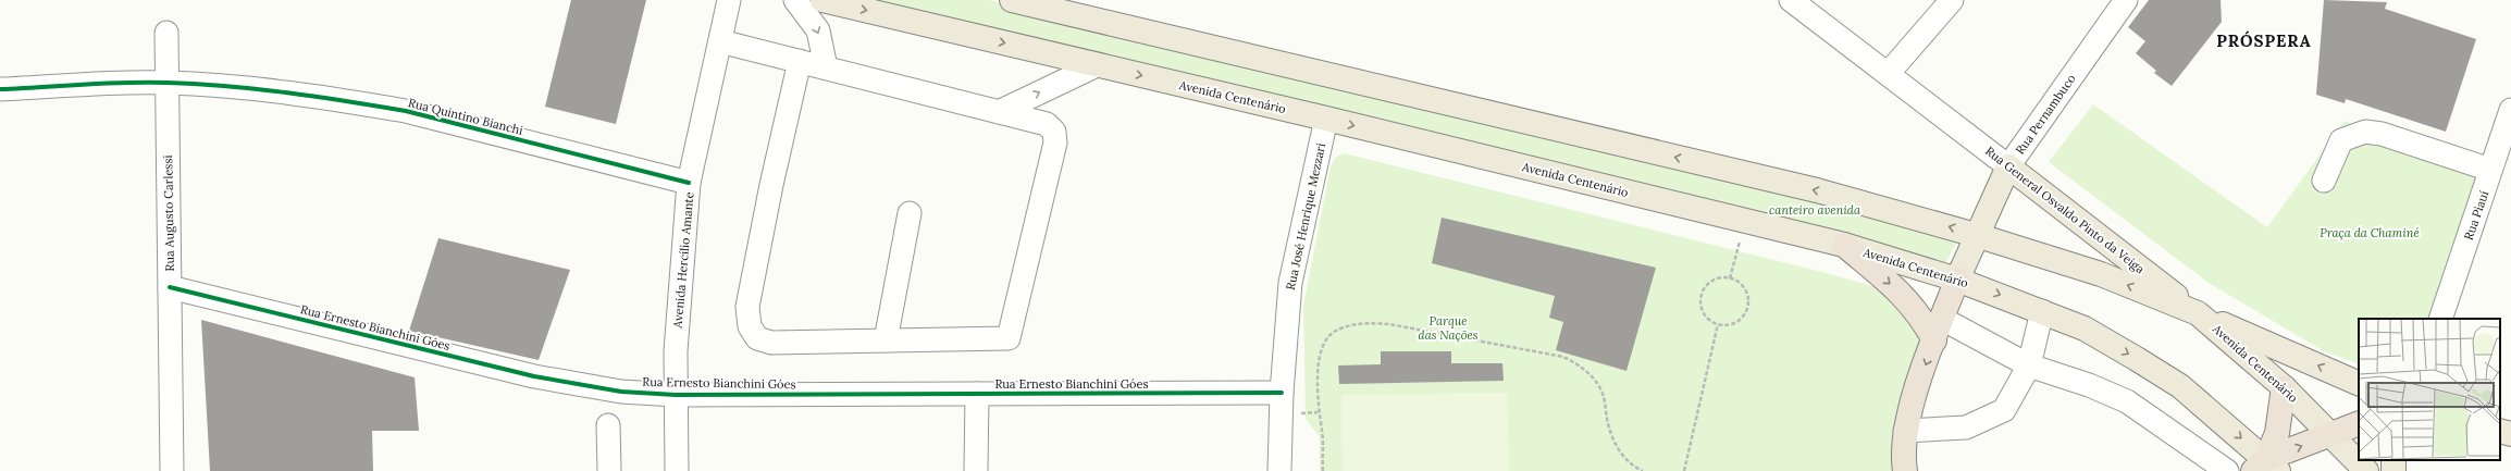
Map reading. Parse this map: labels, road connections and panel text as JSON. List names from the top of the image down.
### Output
{
  "streets": {
    "main road": ["Avenida Centenário", "Rua Pernambuco", "Rua General Osvaldo Pinto da Veiga"],
    "street": [
      "Rua Quintino Bianchi",
      "Rua Augusto Carlessi",
      "Rua Piauí",
      "Rua José Henrique Mezzari",
      "Avenida Hercílio Amante",
      "Rua Ernesto Bianchini Góes"
    ]
  },
  "crossings": [
    ["Avenida Centenário", "Rua Pernambuco"],
    ["Avenida Centenário", "Rua General Osvaldo Pinto da Veiga"],
    ["Avenida Centenário", "Rua José Henrique Mezzari"],
    ["Rua Pernambuco", "Rua General Osvaldo Pinto da Veiga"],
    ["Rua Quintino Bianchi", "Rua Augusto Carlessi"],
    ["Rua Quintino Bianchi", "Avenida Hercílio Amante"],
    ["Rua Augusto Carlessi", "Rua Ernesto Bianchini Góes"],
    ["Rua José Henrique Mezzari", "Rua Ernesto Bianchini Góes"],
    ["Avenida Hercílio Amante", "Rua Ernesto Bianchini Góes"]
  ],
  "districts": ["PRÓSPERA"],
  "parks": ["canteiro avenida", "Praça da Chaminé", "Parque das Nações"]
}
